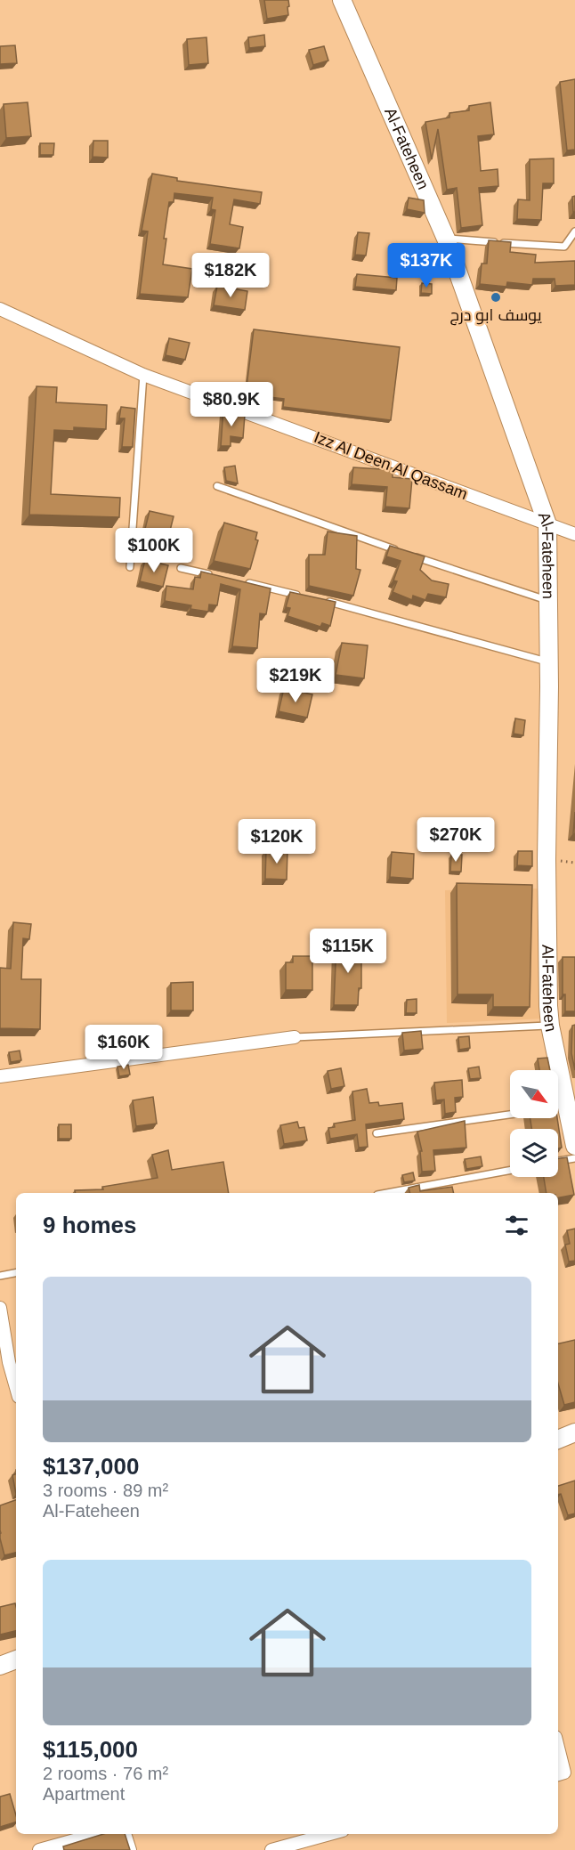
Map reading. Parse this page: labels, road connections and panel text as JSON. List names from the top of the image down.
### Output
{
  "streets": {
    "street": ["Al-Fateheen", "Izz Al Deen Al Qassam"]
  },
  "crossings": [
    ["Al-Fateheen", "Izz Al Deen Al Qassam"]
  ],
  "places": ["يوسف ابو درج"],
  "north": "bottom right",
  "page": {
    "price": [
      "$137K",
      "$182K",
      "$80.9K",
      "$100K",
      "$219K",
      "$270K",
      "$120K",
      "$115K",
      "$160K"
    ],
    "heading": "9 homes",
    "list": [
      {
        "name": "$137,000",
        "note": "3 rooms · 89 m² · Al-Fateheen"
      },
      {
        "name": "$115,000",
        "note": "2 rooms · 76 m² · Apartment"
      }
    ]
  }
}
